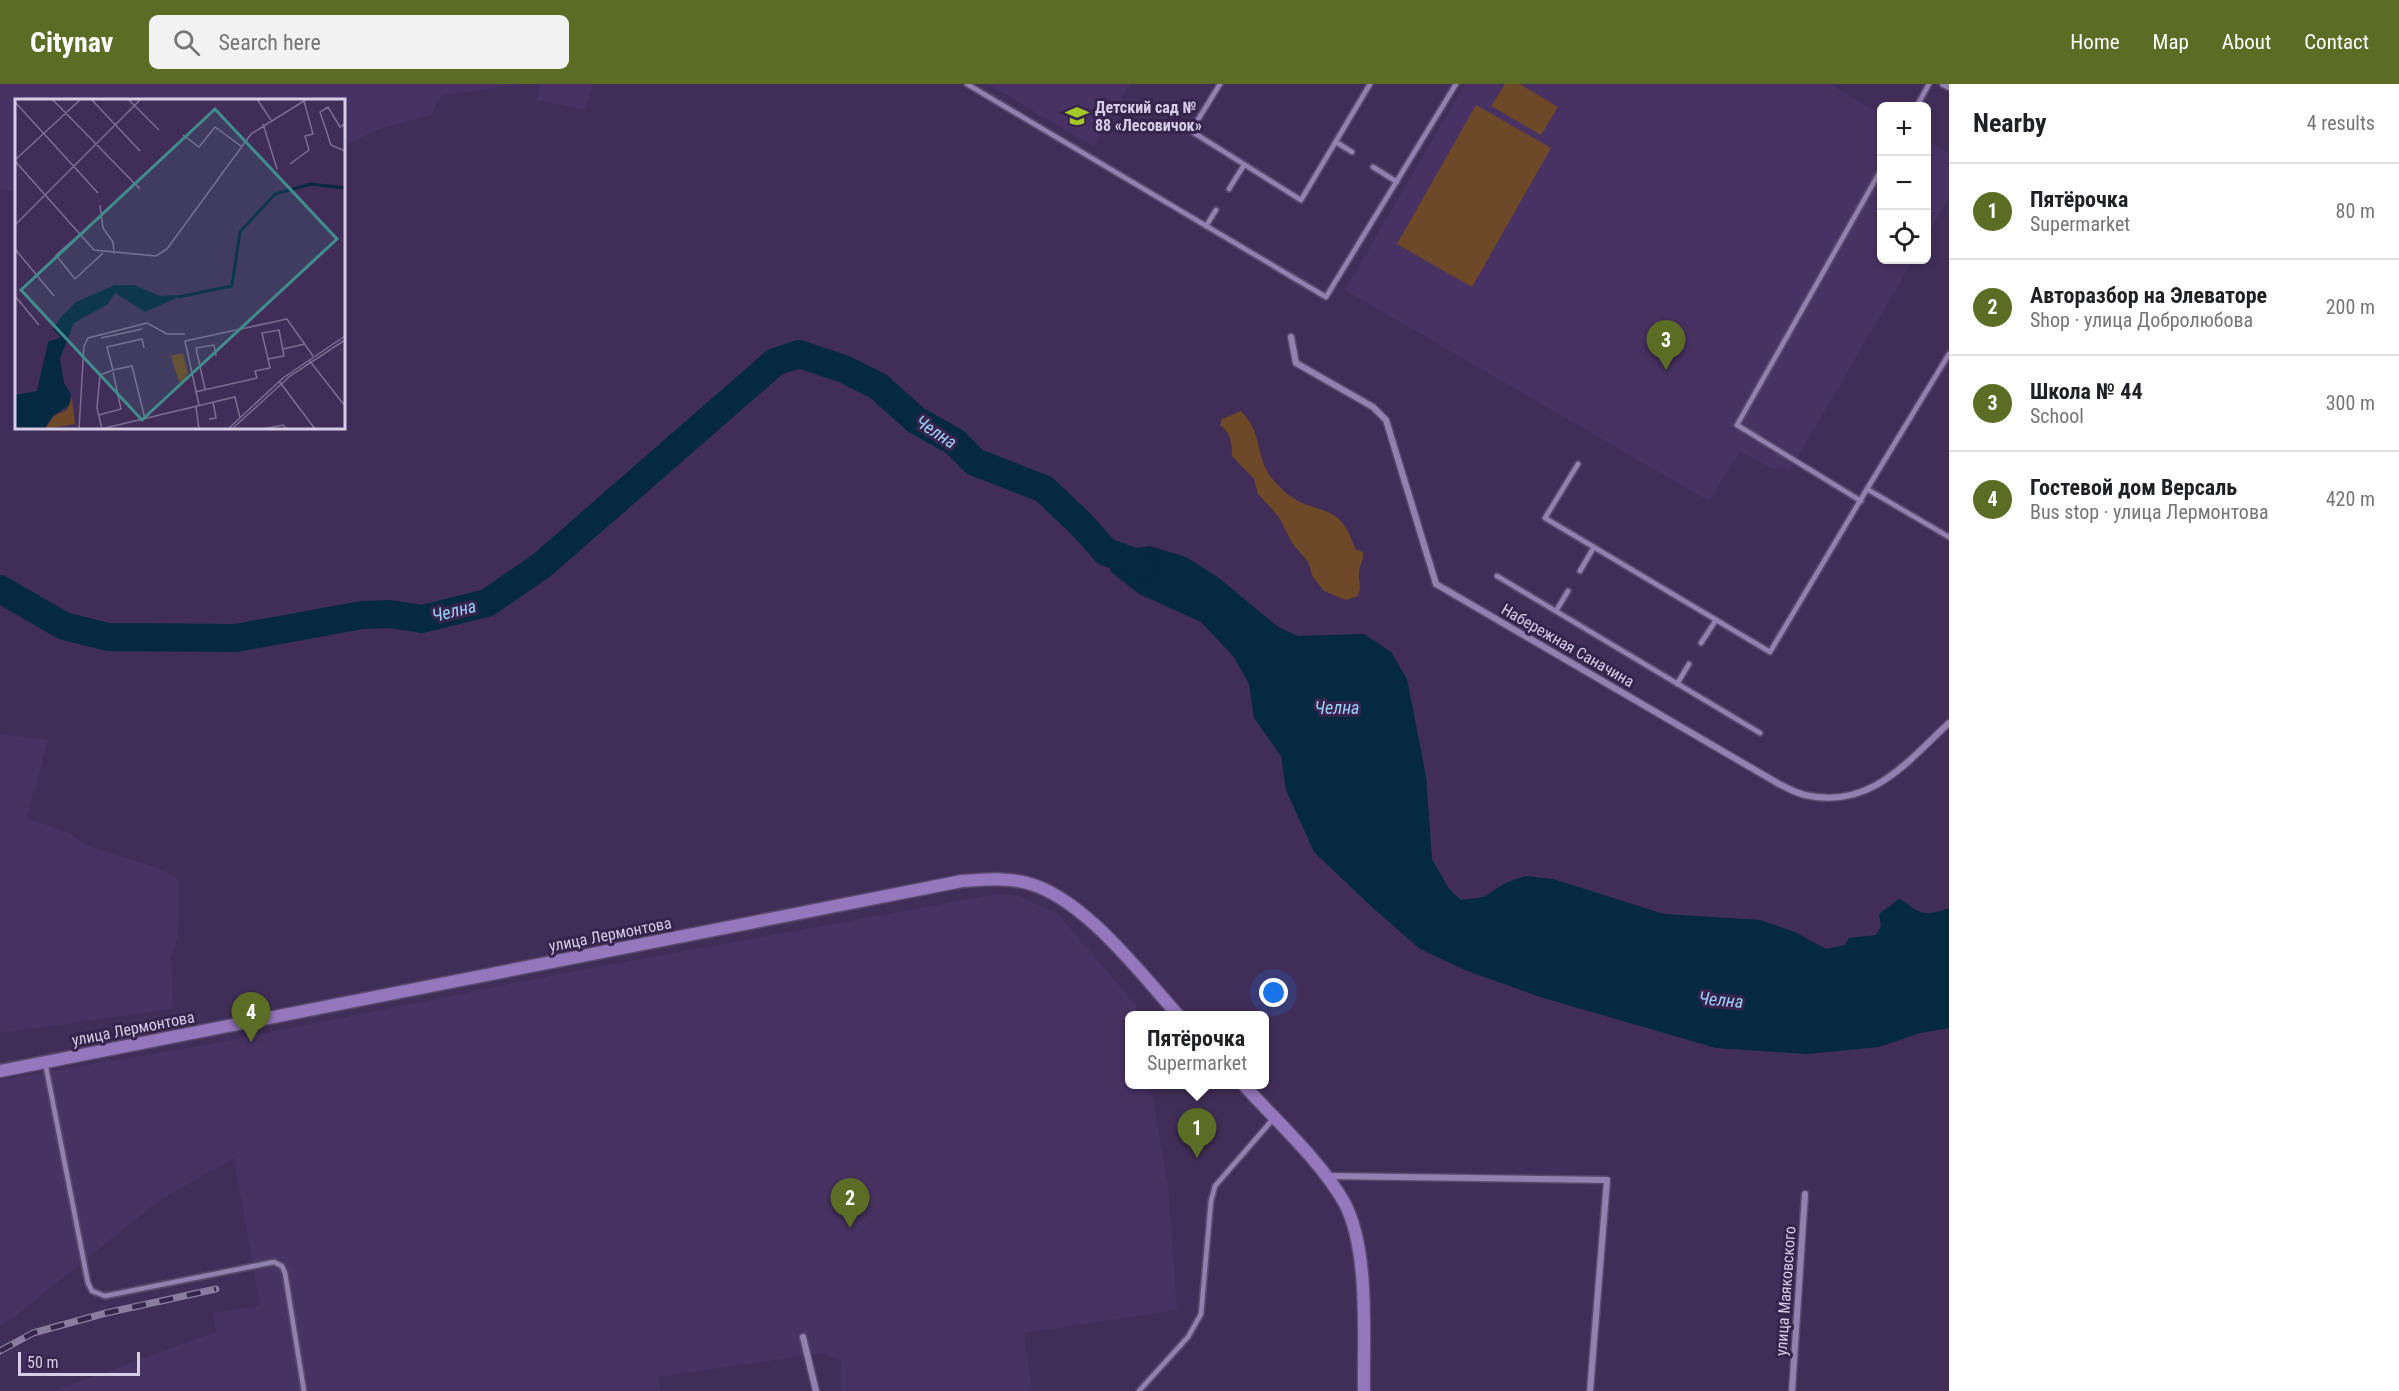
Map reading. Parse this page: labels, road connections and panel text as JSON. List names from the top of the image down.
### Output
{
  "streets": {
    "street": ["Набережная Саначина", "улица Лермонтова", "улица Маяковского"]
  },
  "water": ["Челна"],
  "places": {
    "school or university": ["Детский сад № 88 «Лесовичок»"]
  },
  "scale_bar": "50 m",
  "page": {
    "header": "Citynav",
    "search": "Search here",
    "nav": [
      "Home",
      "Map",
      "About",
      "Contact"
    ],
    "heading": ["Nearby", "4 results"],
    "map_buttons": ["+", "−"],
    "list": [
      {
        "mark": "1",
        "name": "Пятёрочка",
        "note": "Supermarket",
        "value": "80 m"
      },
      {
        "mark": "2",
        "name": "Авторазбор на Элеваторе",
        "note": "Shop · улица Добролюбова",
        "value": "200 m"
      },
      {
        "mark": "3",
        "name": "Школа № 44",
        "note": "School",
        "value": "300 m"
      },
      {
        "mark": "4",
        "name": "Гостевой дом Версаль",
        "note": "Bus stop · улица Лермонтова",
        "value": "420 m"
      }
    ],
    "pins": [
      "3",
      "4",
      "1",
      "2"
    ],
    "popup": ["Пятёрочка", "Supermarket"],
    "scale": "50 m"
  }
}
